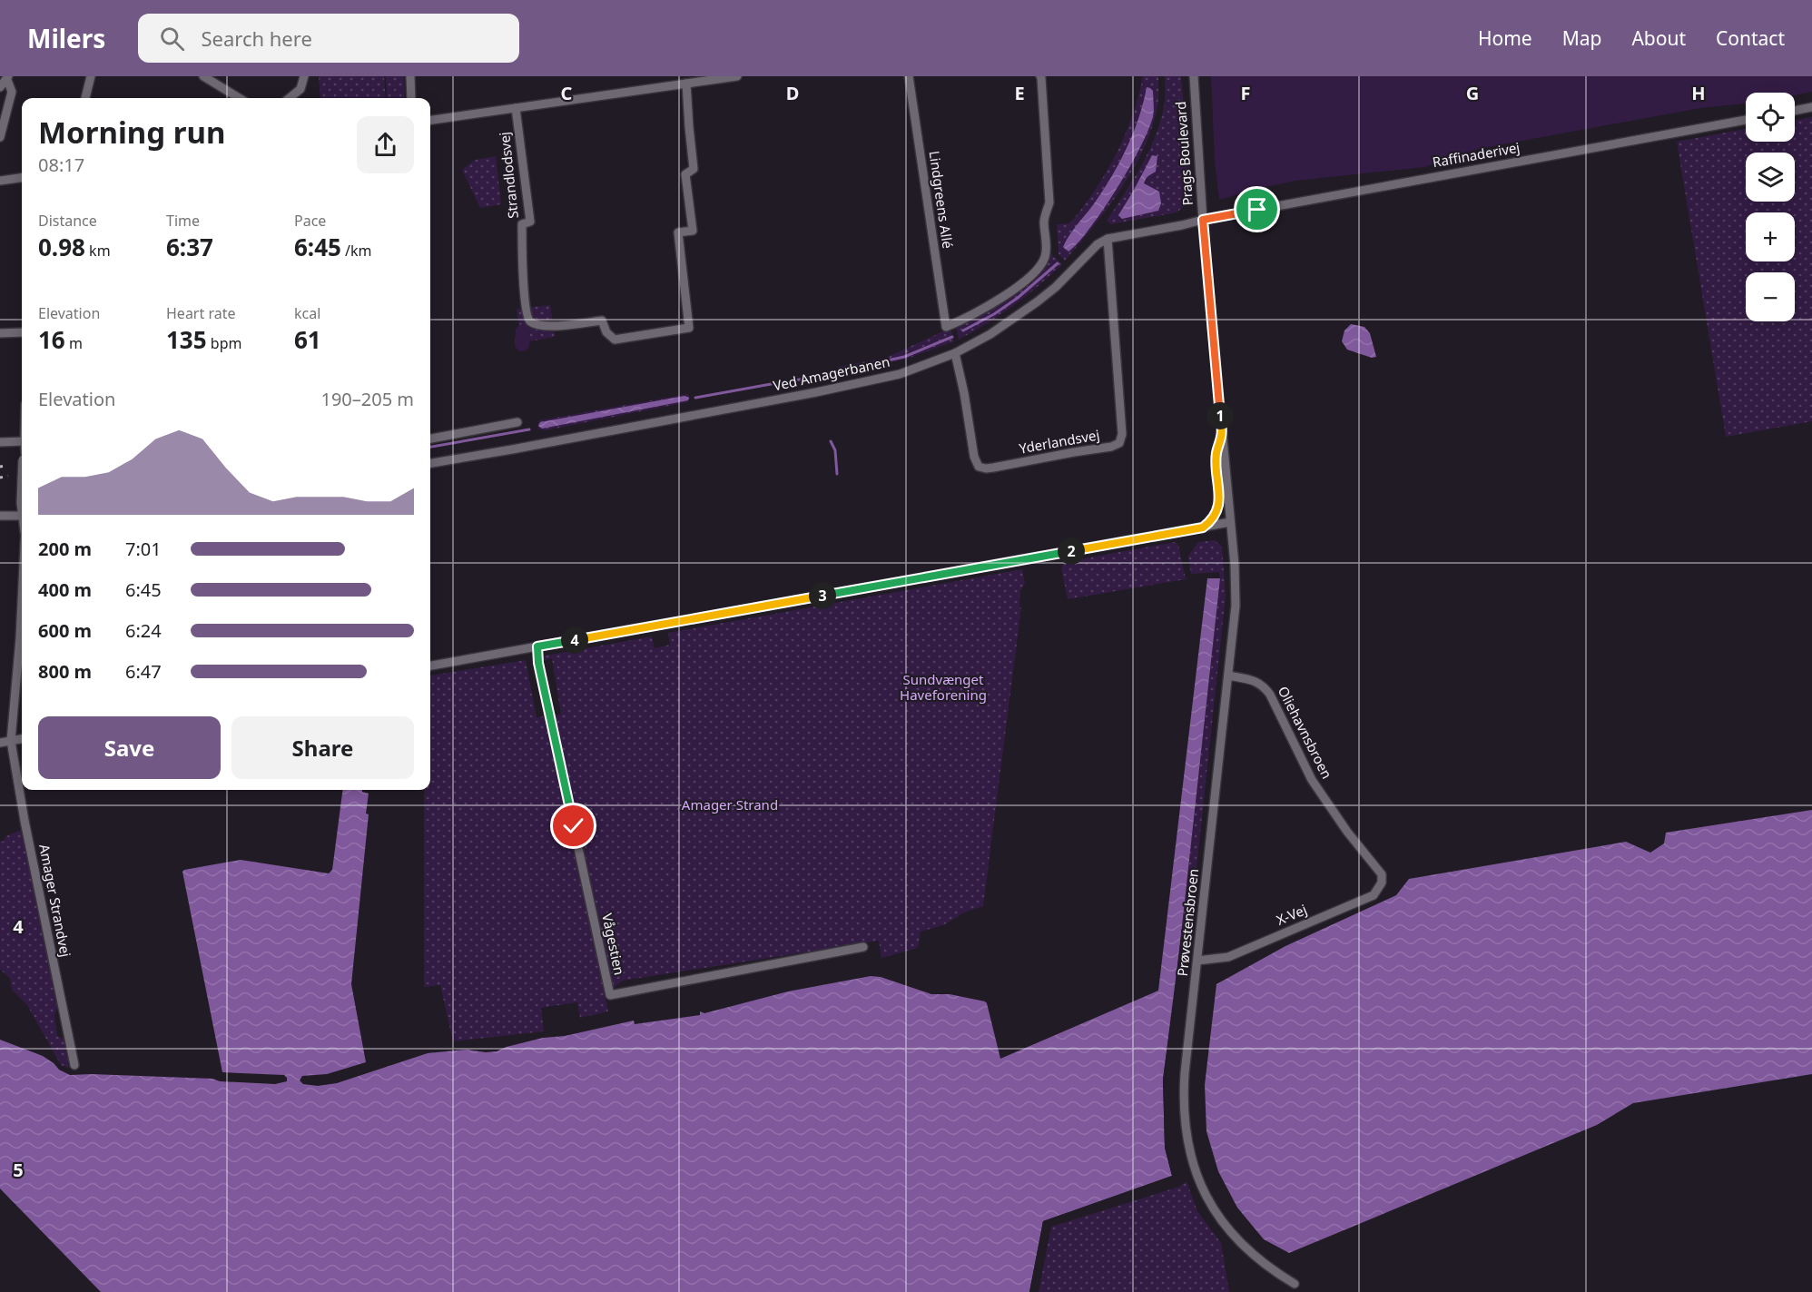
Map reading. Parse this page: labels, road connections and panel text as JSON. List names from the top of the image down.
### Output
{
  "streets": {
    "street": [
      "Prags Boulevard",
      "Raffinaderivej",
      "Strandlodsvej",
      "Lindgreens Allé",
      "Ved Amagerbanen",
      "Yderlandsvej",
      "Oliehavnsbroen",
      "Amager Strandvej",
      "X-Vej",
      "Prøvestensbroen",
      "Vågestien"
    ]
  },
  "crossings": [
    ["Prags Boulevard", "Raffinaderivej"],
    ["Prags Boulevard", "Prøvestensbroen"],
    ["Ved Amagerbanen", "Yderlandsvej"],
    ["Oliehavnsbroen", "X-Vej"],
    ["Oliehavnsbroen", "Prøvestensbroen"],
    ["X-Vej", "Prøvestensbroen"]
  ],
  "parks": ["Sundvænget Haveforening", "Amager Strand"],
  "page": {
    "header": "Milers",
    "search": "Search here",
    "nav": [
      "Home",
      "Map",
      "About",
      "Contact"
    ],
    "map_buttons": ["+", "−"],
    "heading": ["Morning run", "08:17"],
    "stats": [
      ["Distance", "0.98 km"],
      ["Time", "6:37"],
      ["Pace", "6:45 /km"],
      ["Elevation", "16 m"],
      ["Heart rate", "135 bpm"],
      ["kcal", "61"]
    ],
    "chart": ["Elevation", "190–205 m"],
    "pins": [
      "1",
      "2",
      "3",
      "4"
    ],
    "list": [
      {
        "name": "200 m",
        "note": "7:01"
      },
      {
        "name": "400 m",
        "note": "6:45"
      },
      {
        "name": "600 m",
        "note": "6:24"
      },
      {
        "name": "800 m",
        "note": "6:47"
      }
    ],
    "buttons": ["Save", "Share"]
  },
  "grid": {
    "columns": [
      "C",
      "D",
      "E",
      "F",
      "G",
      "H"
    ],
    "rows": ["4", "5"]
  }
}
